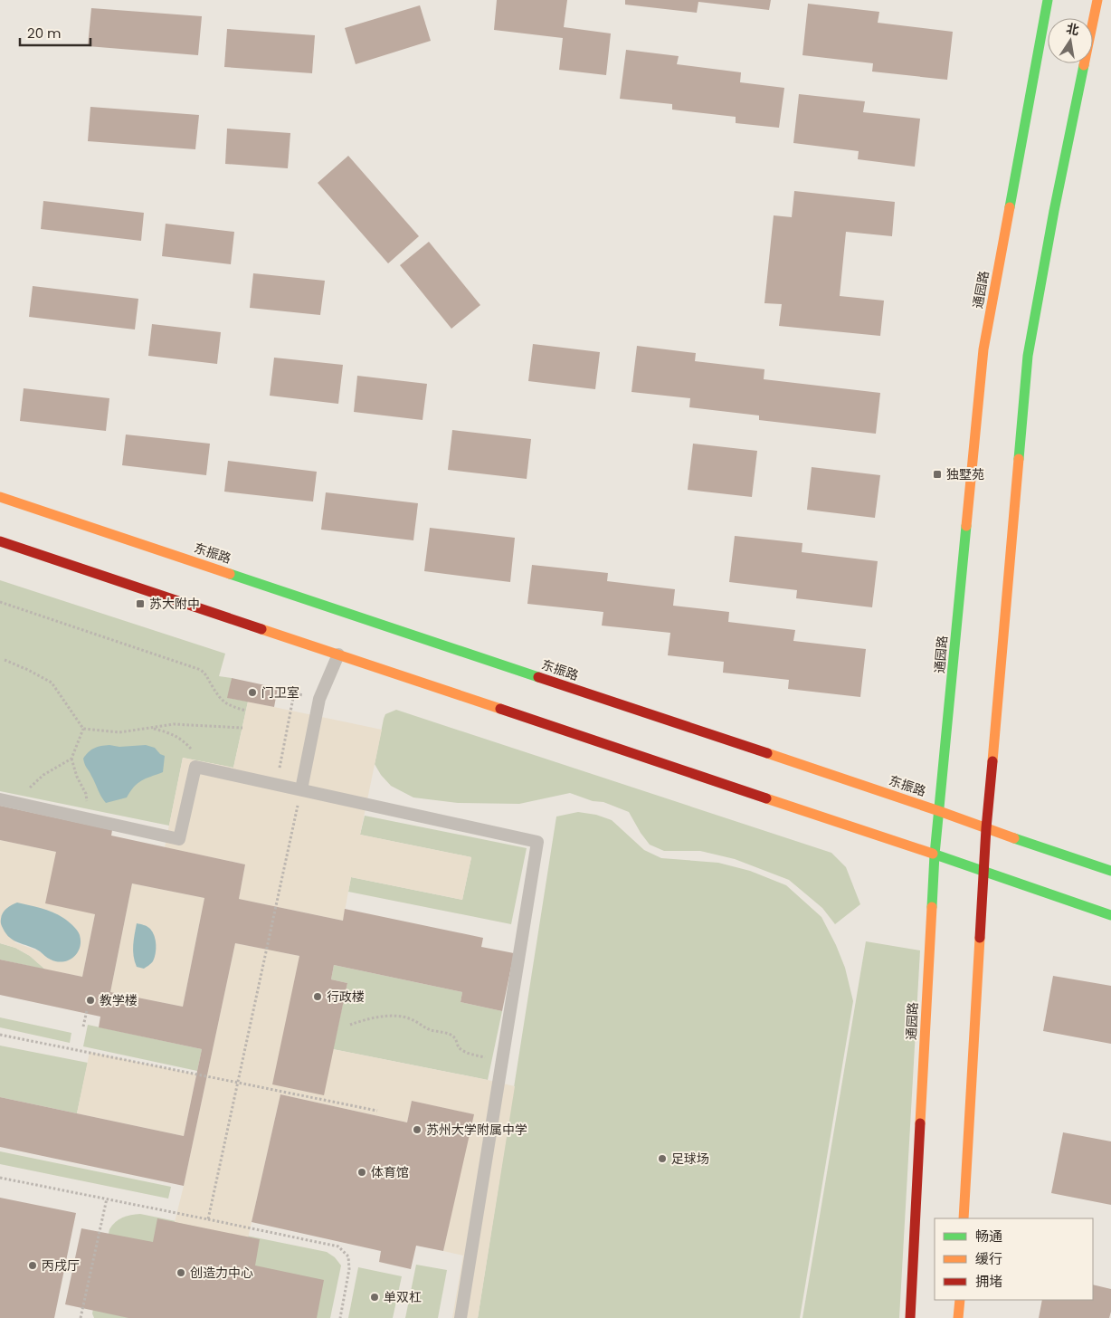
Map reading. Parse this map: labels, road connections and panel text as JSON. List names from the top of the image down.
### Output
{
  "streets": {
    "main road": ["通园路", "东振路"]
  },
  "crossings": [
    ["通园路", "东振路"]
  ],
  "places": {
    "transit": ["独墅苑", "苏大附中"],
    "other": [
      "门卫室",
      "行政楼",
      "教学楼",
      "苏州大学附属中学",
      "足球场",
      "体育馆",
      "丙戌厅",
      "创造力中心",
      "单双杠"
    ]
  },
  "legend": ["畅通", "缓行", "拥堵"],
  "scale_bar": "20 m",
  "north": "top"
}
